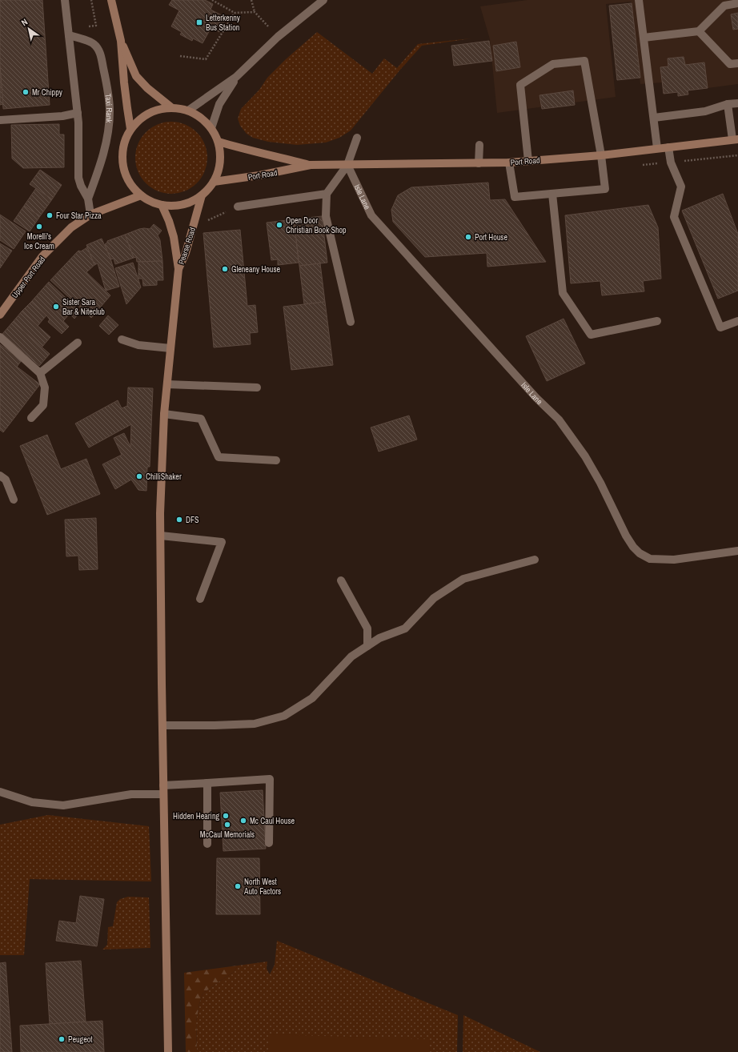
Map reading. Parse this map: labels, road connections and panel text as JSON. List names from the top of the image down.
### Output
{
  "streets": {
    "main road": ["Port Road", "Pearse Road", "Upper Port Road"],
    "lane": ["Taxi Rank", "Isle Lane"]
  },
  "crossings": [
    ["Port Road", "Isle Lane"],
    ["Port Road", "Pearse Road"],
    ["Port Road", "Upper Port Road"],
    ["Pearse Road", "Upper Port Road"]
  ],
  "places": {
    "transit": ["Letterkenny Bus Station"],
    "other": [
      "Mr Chippy",
      "Four Star Pizza",
      "Open Door Christian Book Shop",
      "Morelli's Ice Cream",
      "Port House",
      "Gleneany House",
      "Sister Sara Bar & Niteclub",
      "ChilliShaker",
      "DFS",
      "Hidden Hearing",
      "Mc Caul House",
      "McCaul Memorials",
      "North West Auto Factors",
      "Peugeot"
    ]
  },
  "north": "top left"
}
